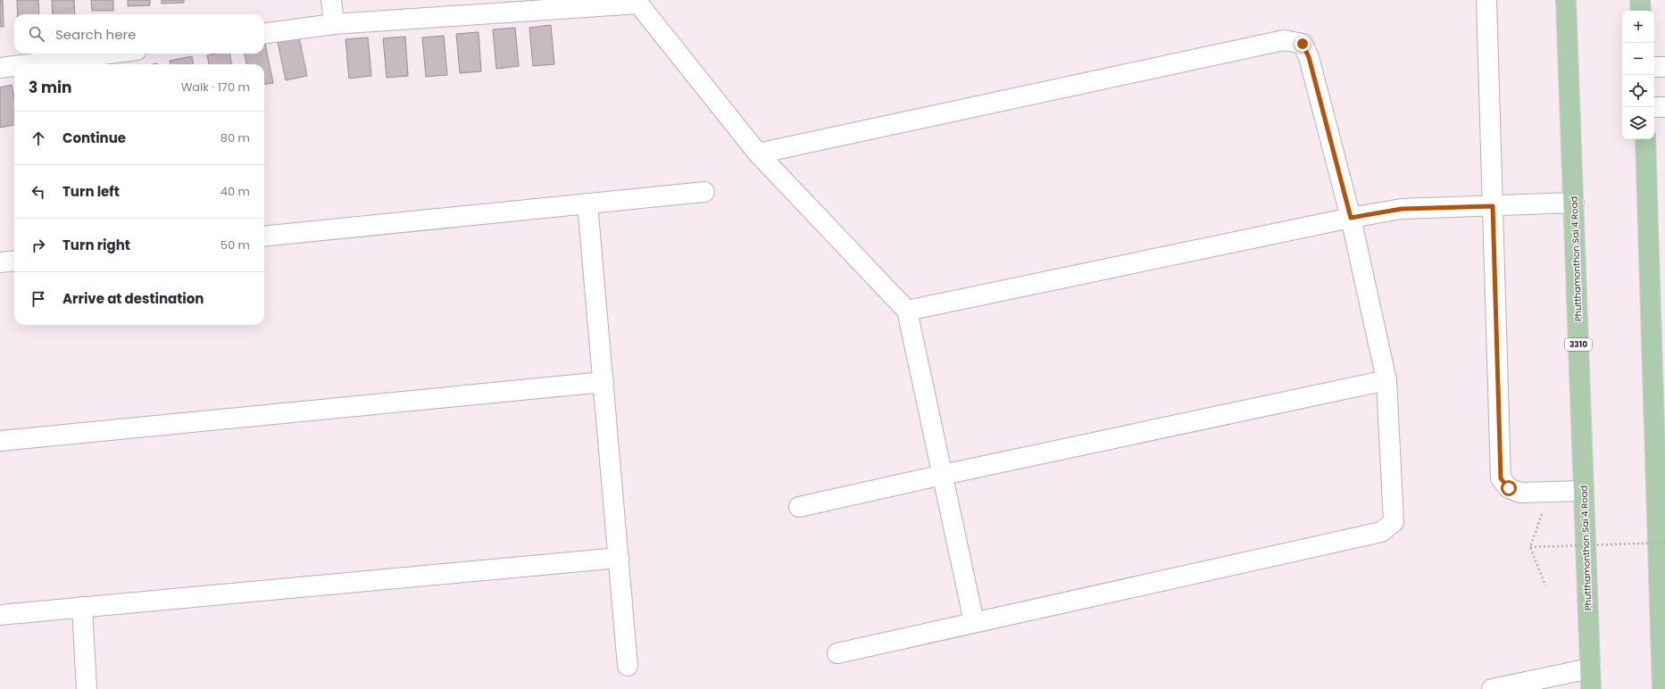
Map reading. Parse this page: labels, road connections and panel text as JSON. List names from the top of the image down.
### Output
{
  "streets": {
    "main road": ["Phutthamonthon Sai 4 Road", "3310"]
  },
  "page": {
    "map_buttons": ["+", "−"],
    "search": "Search here",
    "heading": ["3 min", "Walk · 170 m"],
    "list": [
      ["Continue", "80 m"],
      ["Turn left", "40 m"],
      ["Turn right", "50 m"],
      "Arrive at destination"
    ]
  }
}
